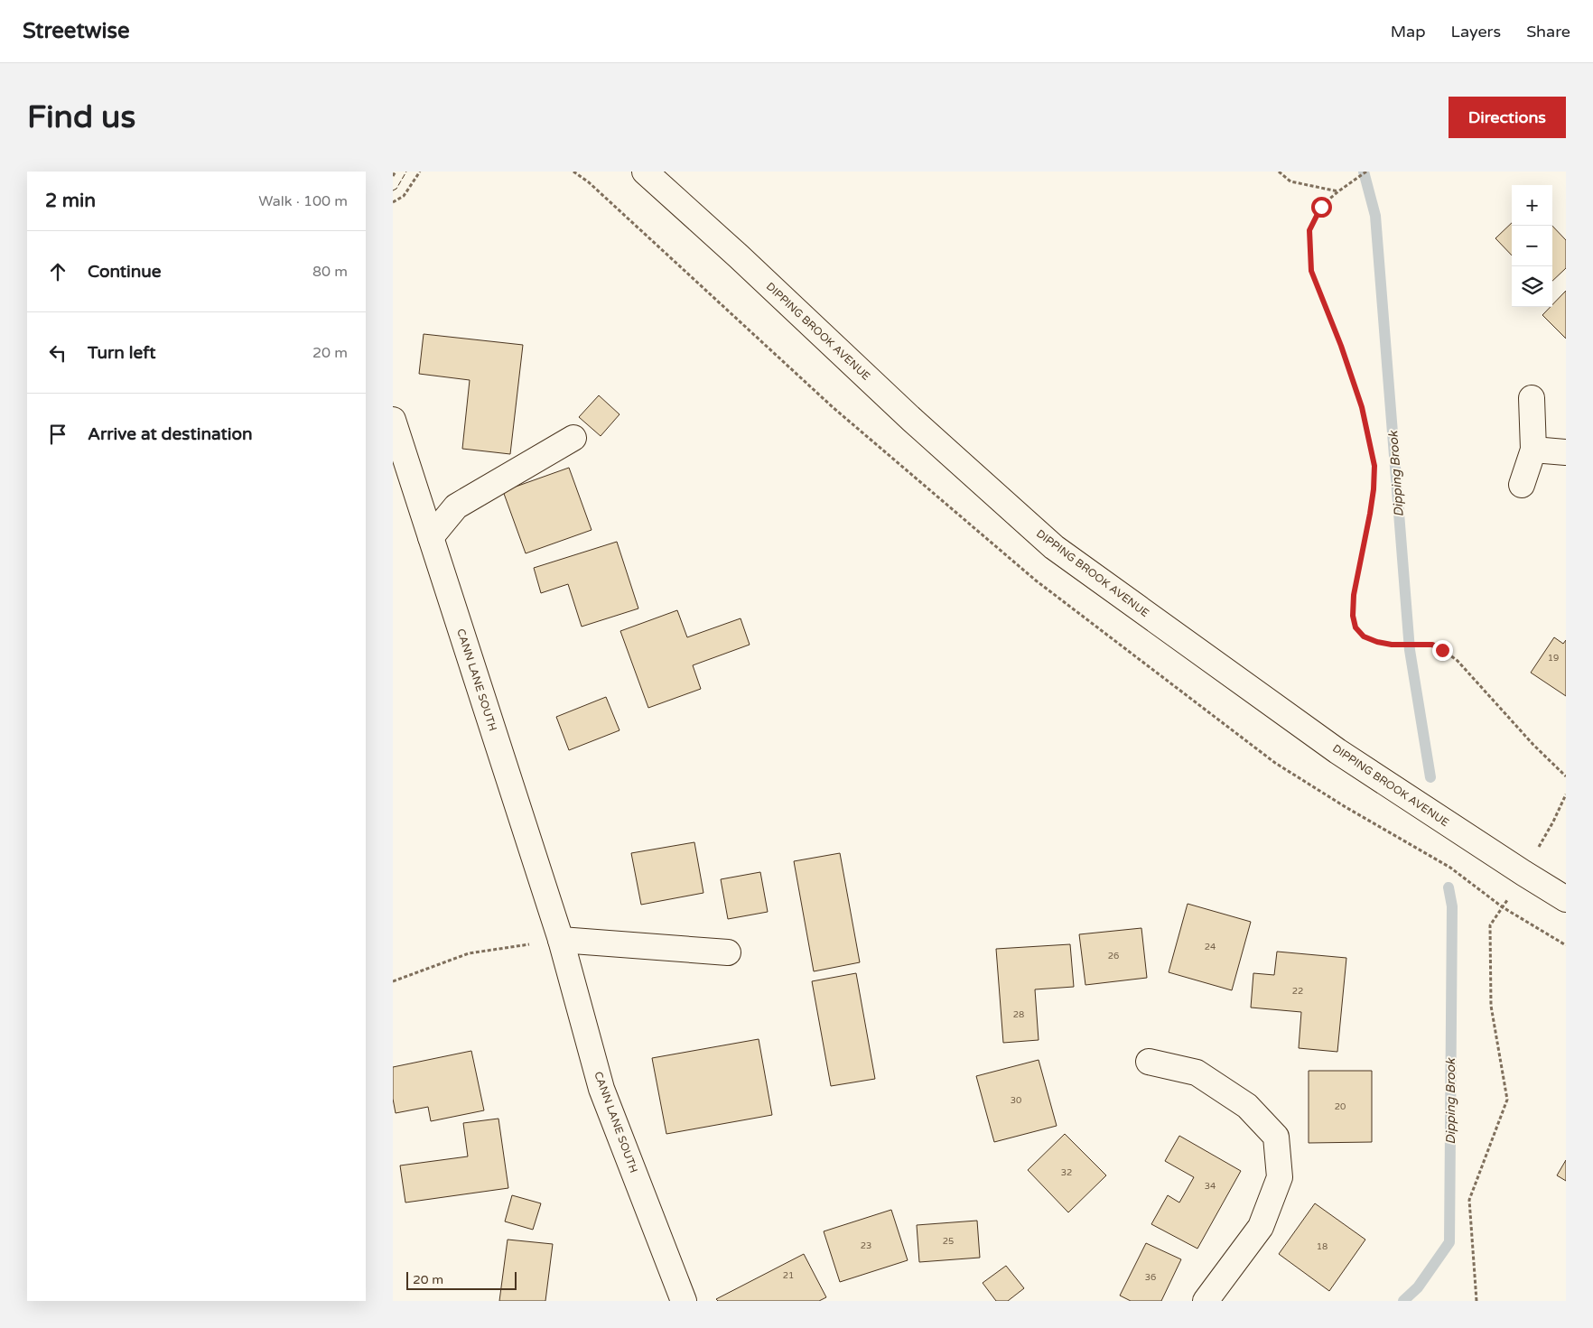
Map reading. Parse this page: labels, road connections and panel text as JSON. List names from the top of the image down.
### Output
{
  "streets": {
    "street": ["DIPPING BROOK AVENUE", "CANN LANE SOUTH"]
  },
  "water": ["Dipping Brook"],
  "house_numbers": [
    "19",
    "24",
    "26",
    "22",
    "28",
    "30",
    "20",
    "32",
    "34",
    "25",
    "23",
    "18",
    "21",
    "36"
  ],
  "scale_bar": "20 m",
  "page": {
    "header": "Streetwise",
    "nav": ["Map", "Layers", "Share"],
    "buttons": "Directions",
    "title": "Find us",
    "heading": ["2 min", "Walk · 100 m"],
    "map_buttons": ["+", "−"],
    "list": [
      ["Continue", "80 m"],
      ["Turn left", "20 m"],
      "Arrive at destination"
    ],
    "scale": "20 m"
  }
}
